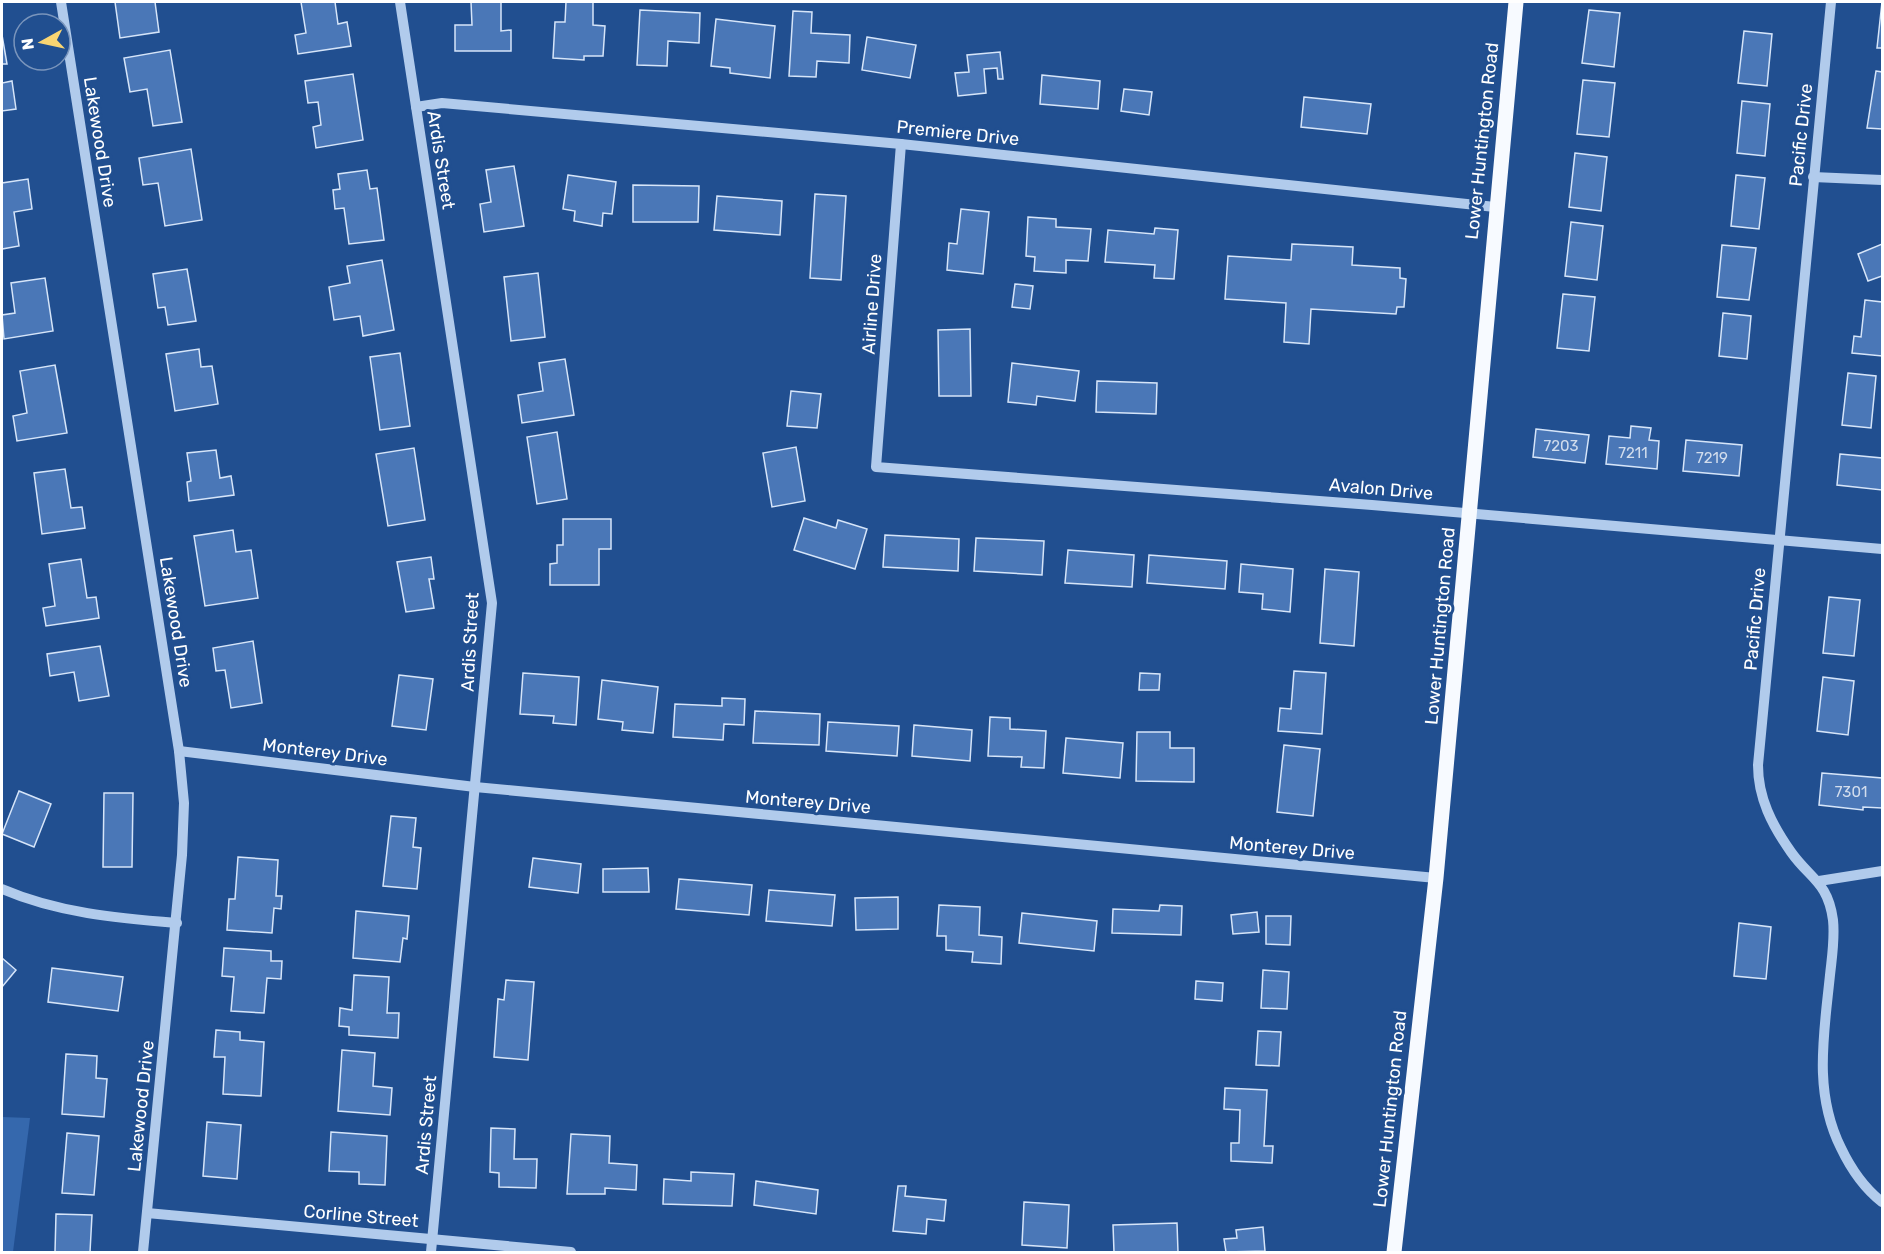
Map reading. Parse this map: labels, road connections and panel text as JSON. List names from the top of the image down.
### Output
{
  "streets": {
    "main road": ["Lower Huntington Road"],
    "street": [
      "Premiere Drive",
      "Pacific Drive",
      "Lakewood Drive",
      "Ardis Street",
      "Airline Drive",
      "Avalon Drive",
      "Monterey Drive",
      "Corline Street"
    ]
  },
  "crossings": [
    ["Premiere Drive", "Lower Huntington Road"],
    ["Premiere Drive", "Ardis Street"],
    ["Premiere Drive", "Airline Drive"],
    ["Pacific Drive", "Avalon Drive"],
    ["Lower Huntington Road", "Avalon Drive"],
    ["Lower Huntington Road", "Monterey Drive"],
    ["Lakewood Drive", "Monterey Drive"],
    ["Lakewood Drive", "Corline Street"],
    ["Ardis Street", "Monterey Drive"],
    ["Ardis Street", "Corline Street"],
    ["Airline Drive", "Avalon Drive"]
  ],
  "house_numbers": [
    "7203",
    "7211",
    "7219",
    "7301"
  ],
  "north": "left"
}
